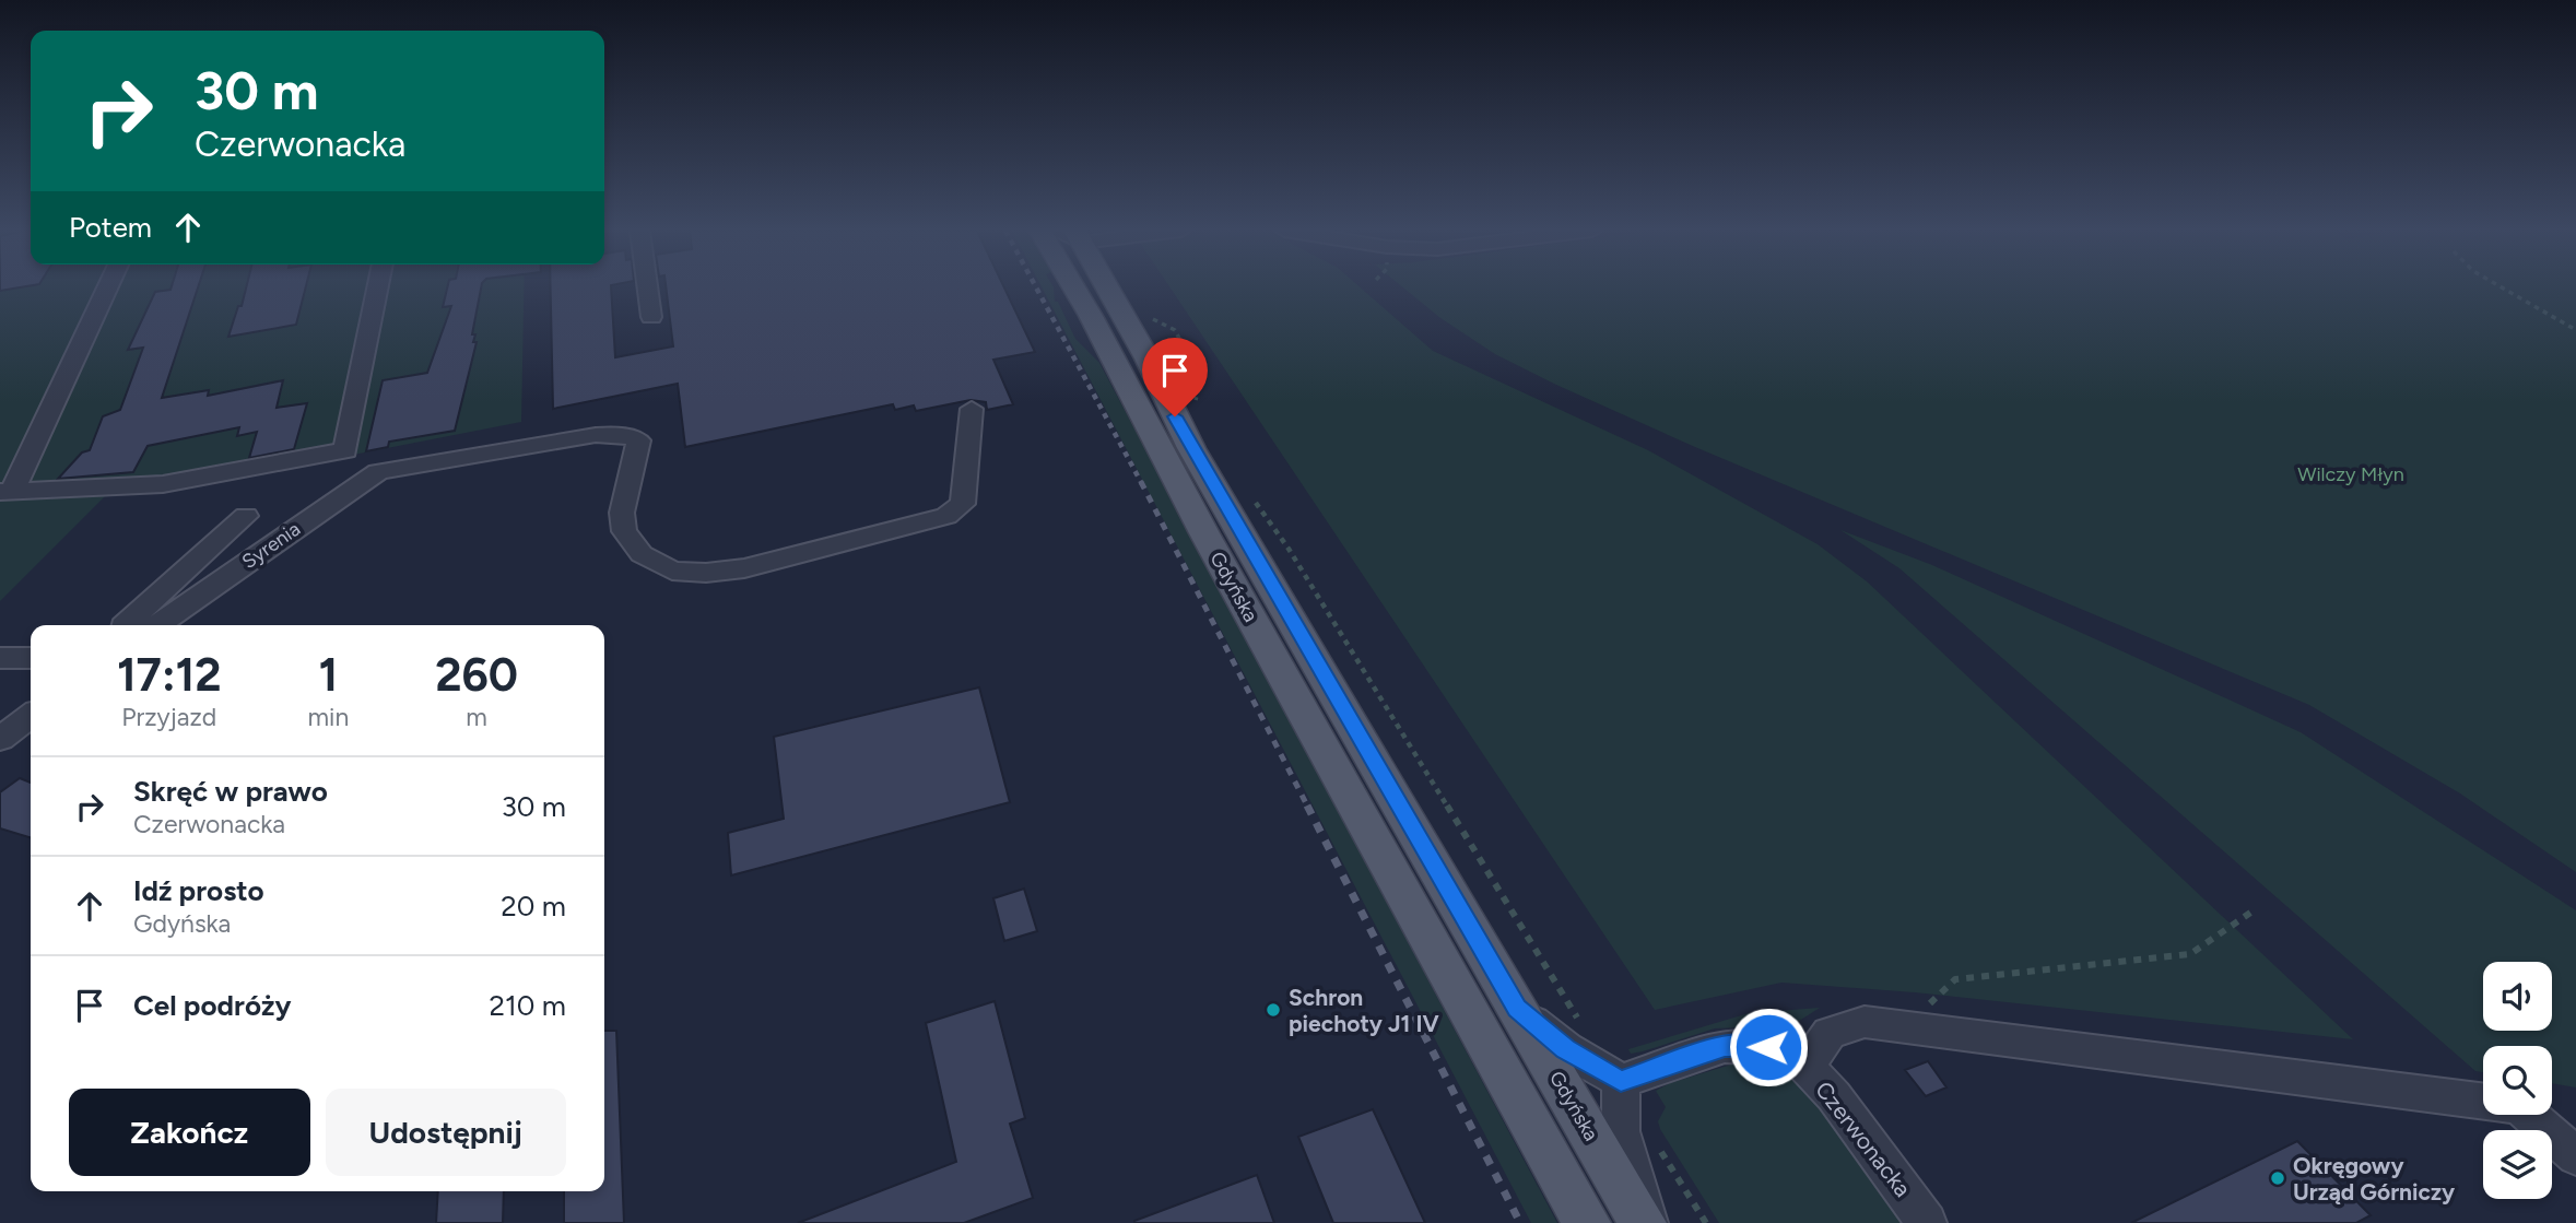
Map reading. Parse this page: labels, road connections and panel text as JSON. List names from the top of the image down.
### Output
{
  "streets": {
    "main road": ["Gdyńska"],
    "street": ["Syrenia", "Czerwonacka"]
  },
  "parks": ["Wilczy Młyn"],
  "places": ["Schron piechoty J1 IV", "Okręgowy Urząd Górniczy"],
  "page": {
    "turn": ["30 m", "Czerwonacka"],
    "then": "Potem",
    "eta": [
      "17:12",
      "Przyjazd",
      "1",
      "min",
      "260",
      "m"
    ],
    "list": [
      {
        "name": "Skręć w prawo",
        "note": "Czerwonacka",
        "value": "30 m"
      },
      {
        "name": "Idź prosto",
        "note": "Gdyńska",
        "value": "20 m"
      },
      {
        "name": "Cel podróży",
        "value": "210 m"
      }
    ],
    "buttons": ["Zakończ", "Udostępnij"]
  }
}
